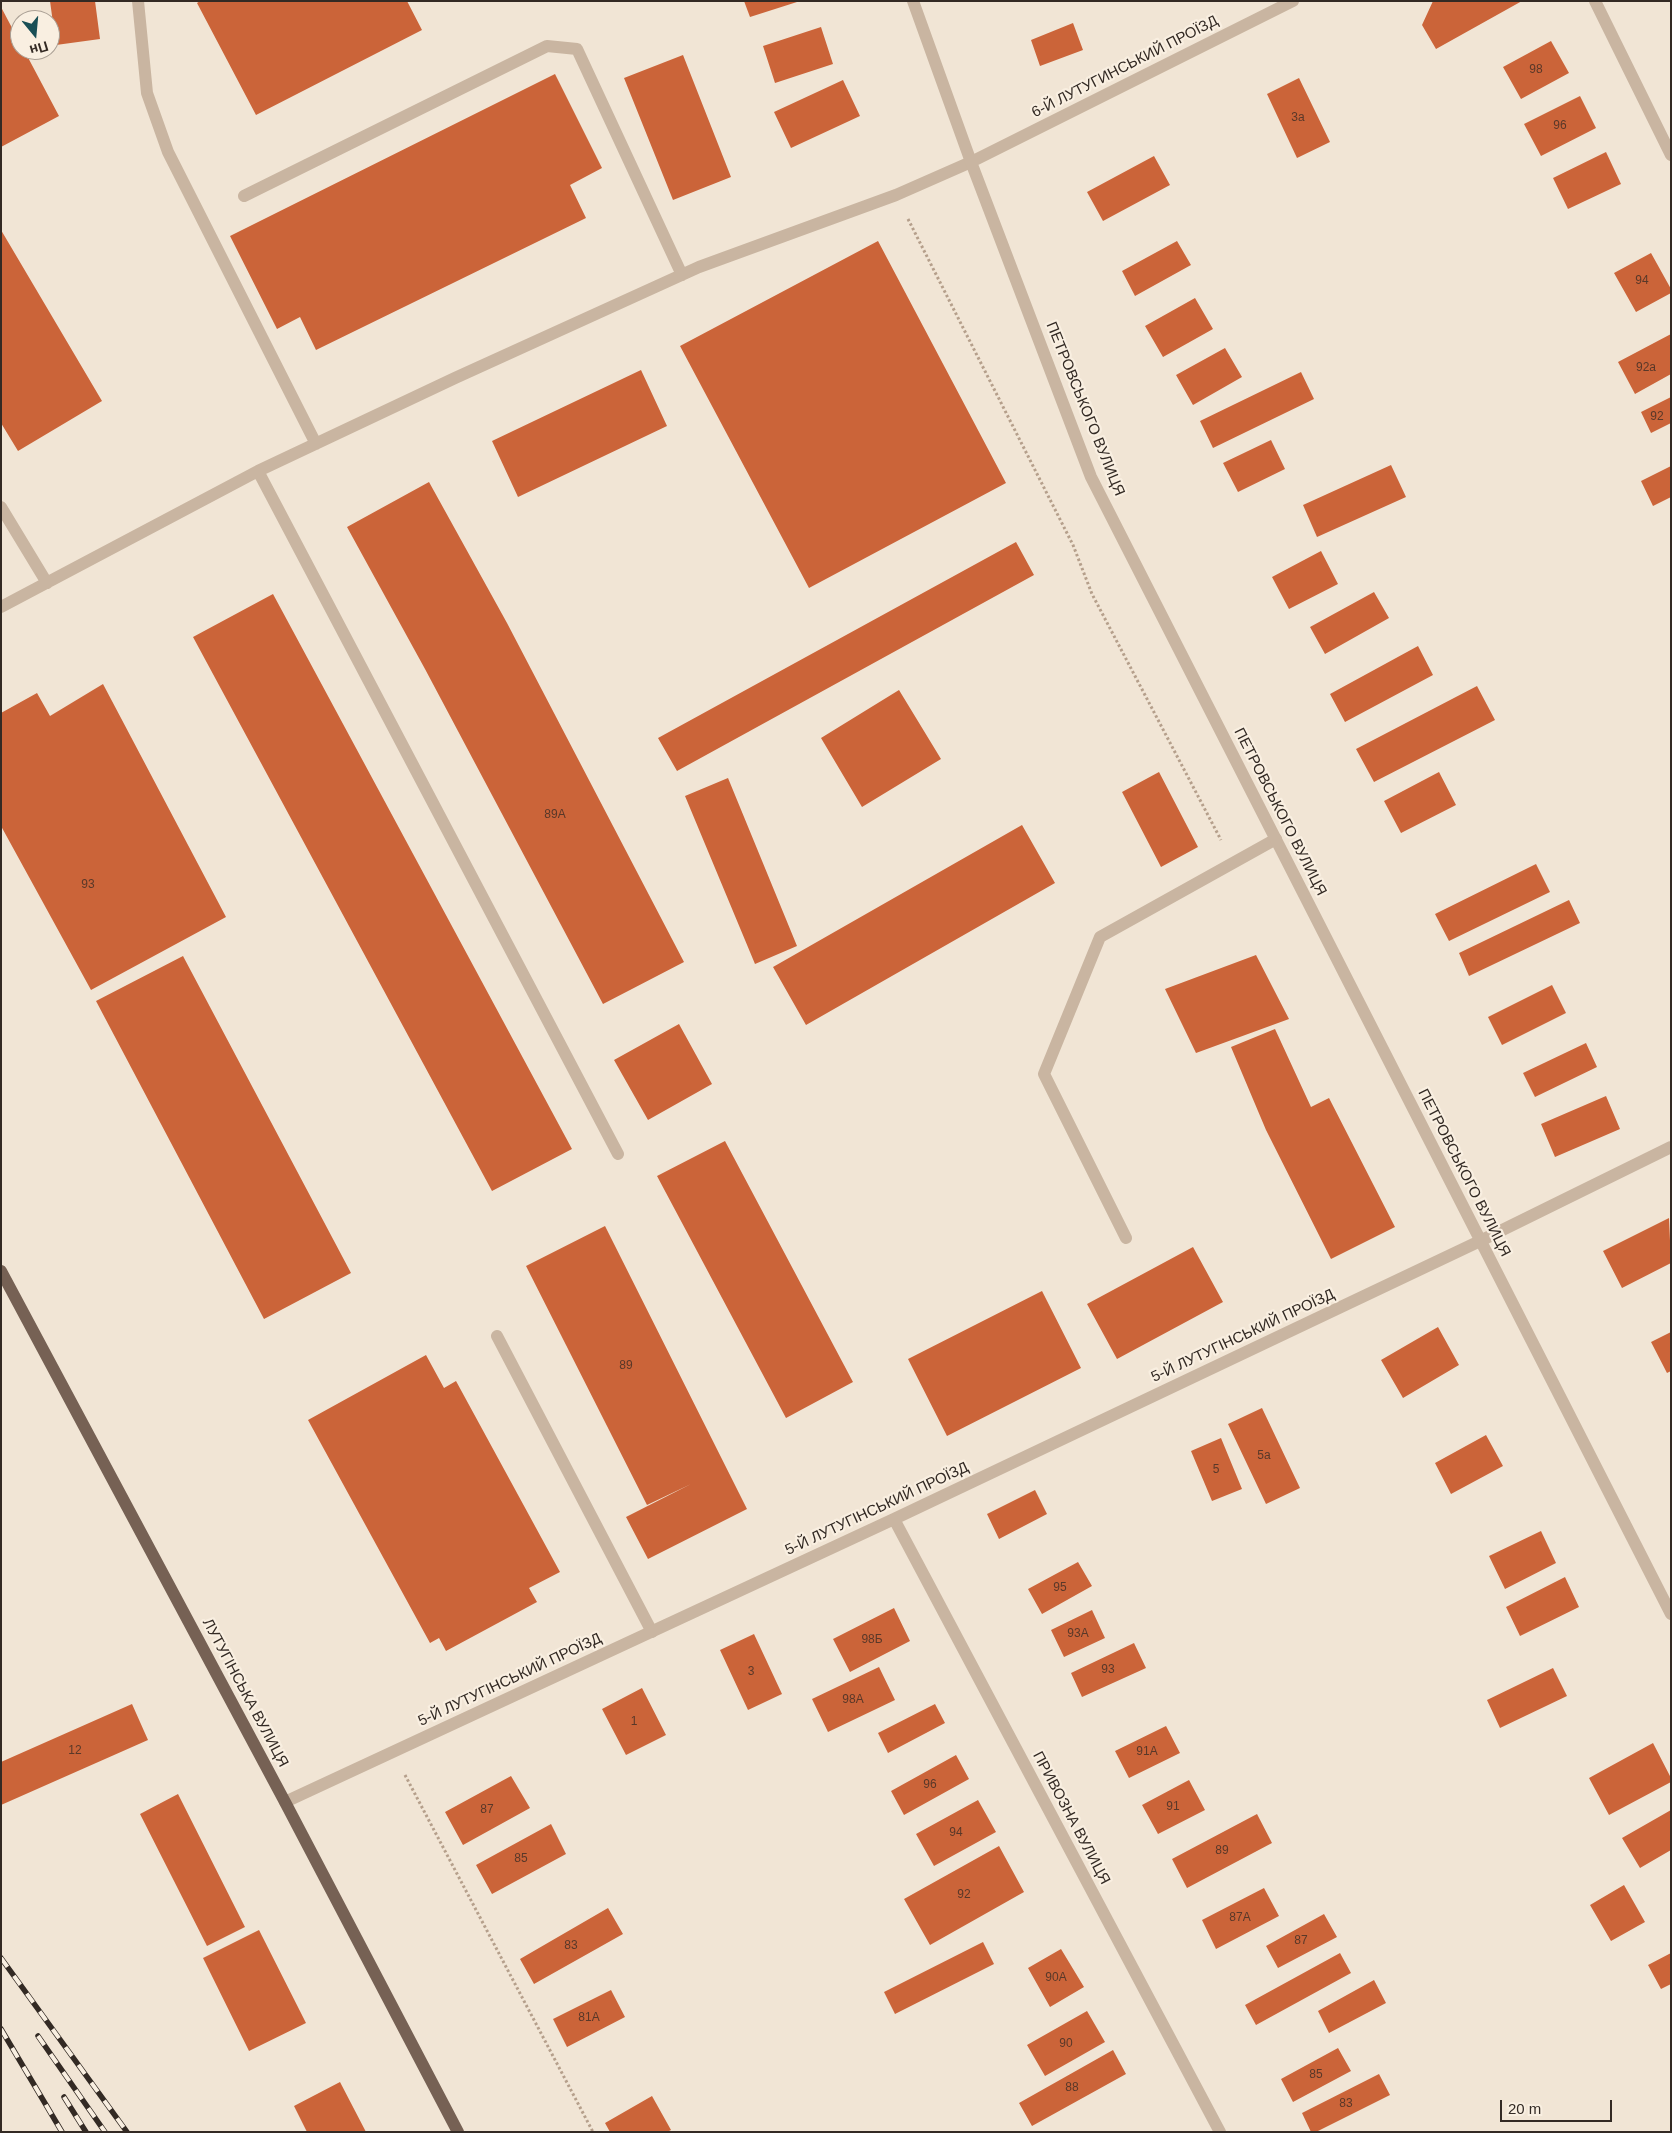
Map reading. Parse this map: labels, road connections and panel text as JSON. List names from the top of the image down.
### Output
{
  "streets": {
    "main road": ["ЛУТУГІНСЬКА ВУЛИЦЯ"],
    "street": [
      "6-Й ЛУТУГИНСЬКИЙ ПРОЇЗД",
      "ПЕТРОВСЬКОГО ВУЛИЦЯ",
      "5-Й ЛУТУГІНСЬКИЙ ПРОЇЗД",
      "ПРИВОЗНА ВУЛИЦЯ"
    ]
  },
  "crossings": [
    ["6-Й ЛУТУГИНСЬКИЙ ПРОЇЗД", "ПЕТРОВСЬКОГО ВУЛИЦЯ"],
    ["ПЕТРОВСЬКОГО ВУЛИЦЯ", "5-Й ЛУТУГІНСЬКИЙ ПРОЇЗД"],
    ["5-Й ЛУТУГІНСЬКИЙ ПРОЇЗД", "ЛУТУГІНСЬКА ВУЛИЦЯ"],
    ["5-Й ЛУТУГІНСЬКИЙ ПРОЇЗД", "ПРИВОЗНА ВУЛИЦЯ"]
  ],
  "house_numbers": [
    "98",
    "3а",
    "96",
    "94",
    "92а",
    "92",
    "89А",
    "93",
    "89",
    "5а",
    "5",
    "95",
    "93А",
    "98Б",
    "93",
    "3",
    "98А",
    "1",
    "12",
    "91А",
    "96",
    "91",
    "87",
    "94",
    "89",
    "85",
    "92",
    "87А",
    "87",
    "83",
    "90А",
    "81А",
    "90",
    "85",
    "88",
    "83"
  ],
  "scale_bar": "20 m",
  "north": "bottom"
}
